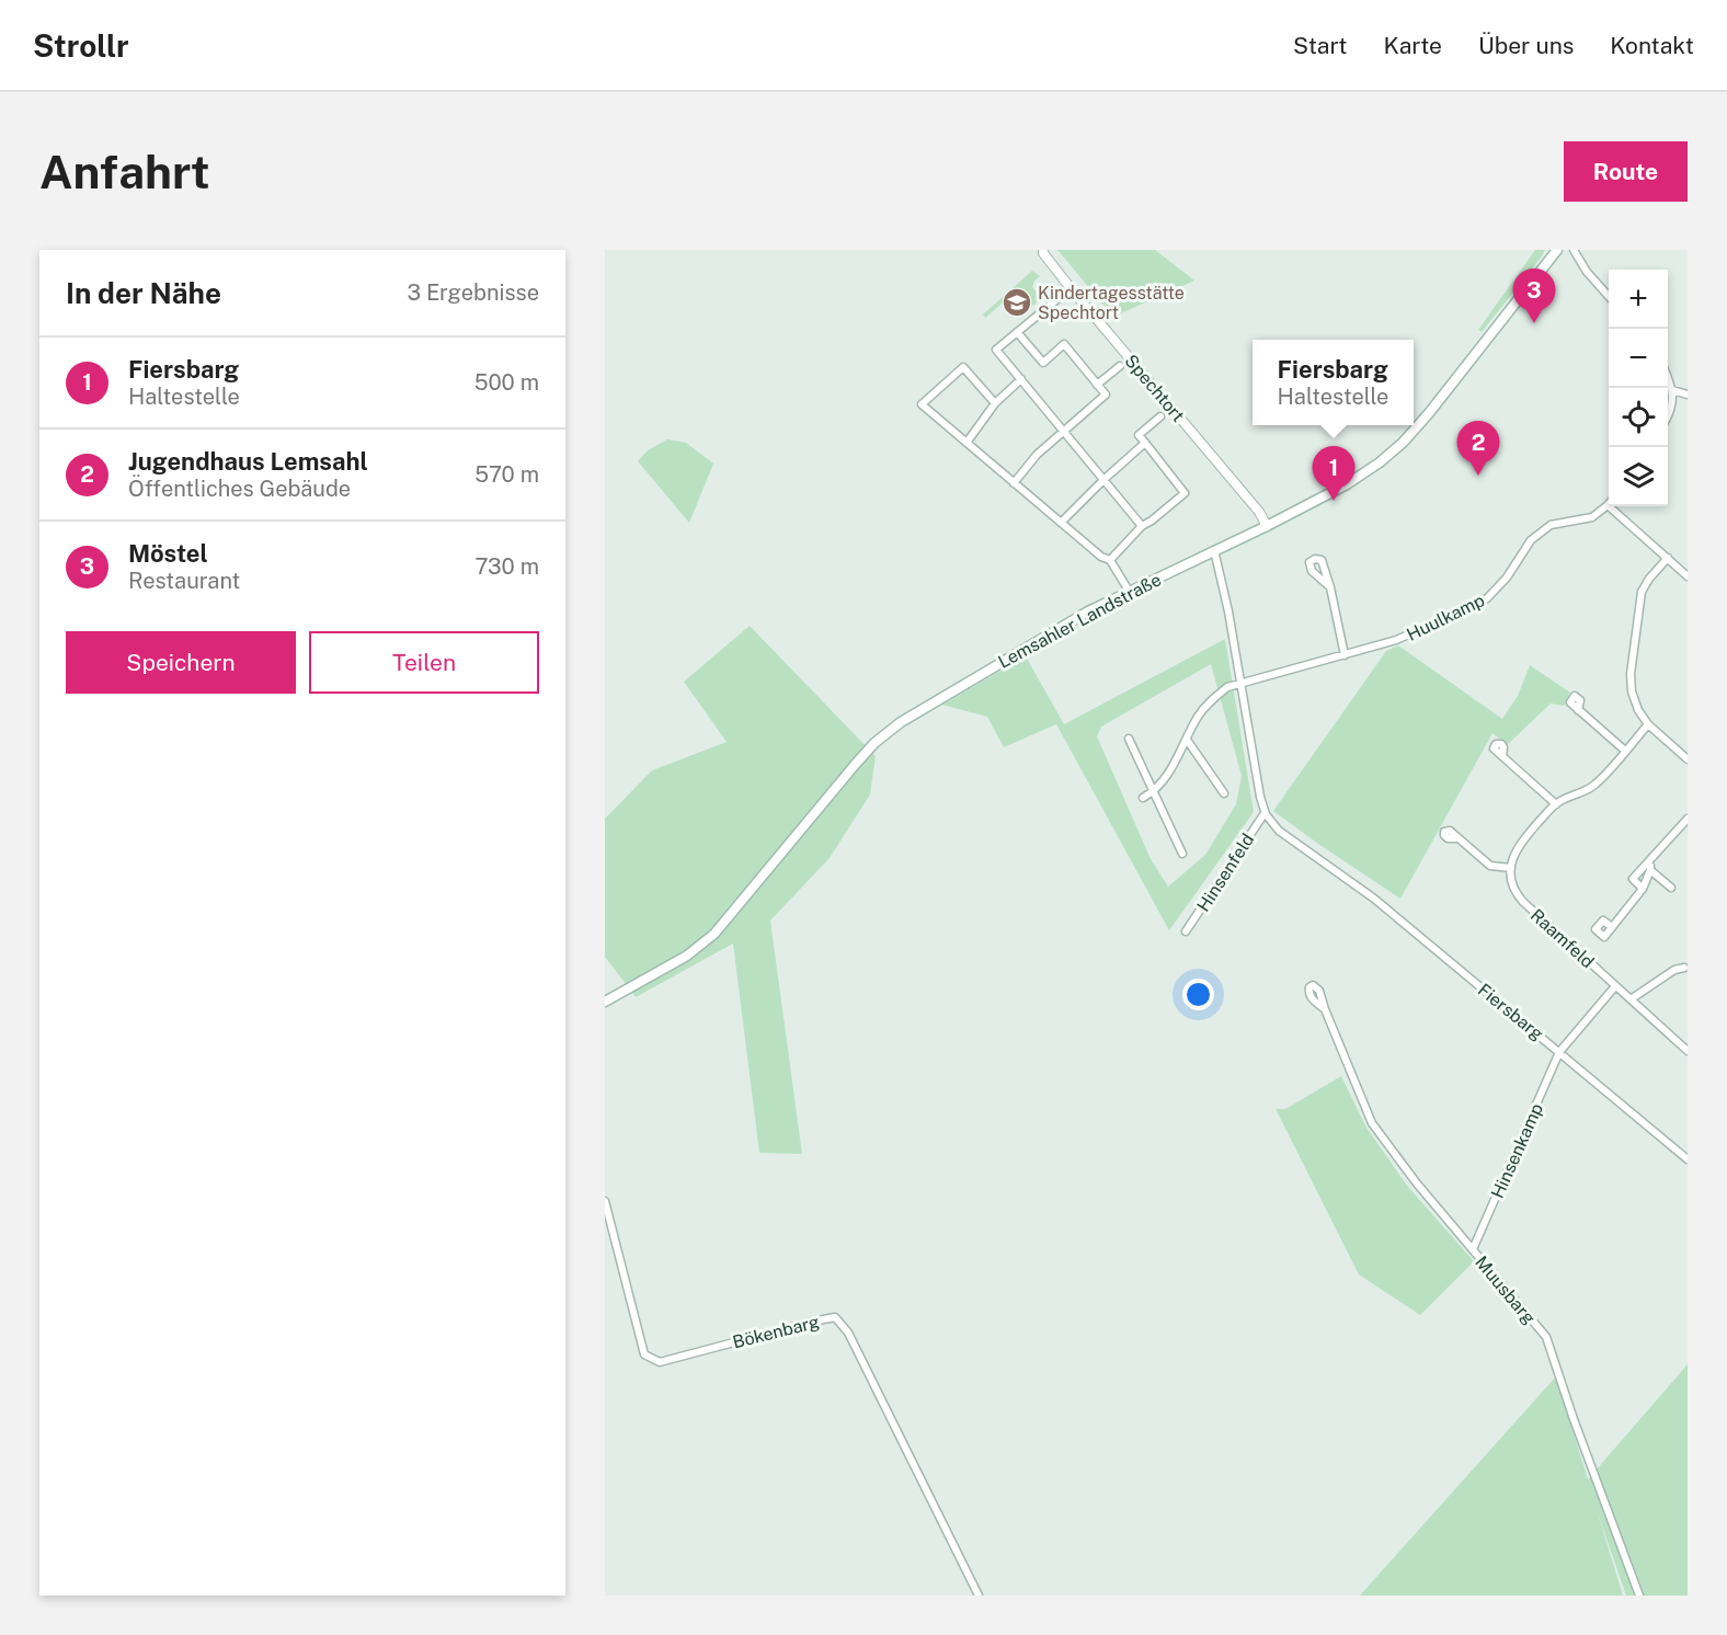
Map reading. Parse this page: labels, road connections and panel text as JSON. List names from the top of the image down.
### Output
{
  "streets": {
    "main road": ["Lemsahler Landstraße"],
    "street": [
      "Spechtort",
      "Huulkamp",
      "Hinsenfeld",
      "Raamfeld",
      "Fiersbarg",
      "Hinsenkamp",
      "Muusbarg",
      "Bökenbarg"
    ]
  },
  "crossings": [
    ["Spechtort", "Lemsahler Landstraße"],
    ["Huulkamp", "Fiersbarg"],
    ["Lemsahler Landstraße", "Fiersbarg"],
    ["Hinsenfeld", "Fiersbarg"],
    ["Raamfeld", "Hinsenkamp"],
    ["Fiersbarg", "Hinsenkamp"],
    ["Hinsenkamp", "Muusbarg"]
  ],
  "places": {
    "school or university": ["Kindertagesstätte Spechtort"]
  },
  "page": {
    "header": "Strollr",
    "nav": [
      "Start",
      "Karte",
      "Über uns",
      "Kontakt"
    ],
    "buttons": [
      "Route",
      ["Speichern", "Teilen"]
    ],
    "title": "Anfahrt",
    "heading": ["In der Nähe", "3 Ergebnisse"],
    "pins": ["3", "2", "1"],
    "map_buttons": ["+", "−"],
    "list": [
      {
        "mark": "1",
        "name": "Fiersbarg",
        "note": "Haltestelle",
        "value": "500 m"
      },
      {
        "mark": "2",
        "name": "Jugendhaus Lemsahl",
        "note": "Öffentliches Gebäude",
        "value": "570 m"
      },
      {
        "mark": "3",
        "name": "Möstel",
        "note": "Restaurant",
        "value": "730 m"
      }
    ],
    "popup": ["Fiersbarg", "Haltestelle"]
  }
}
